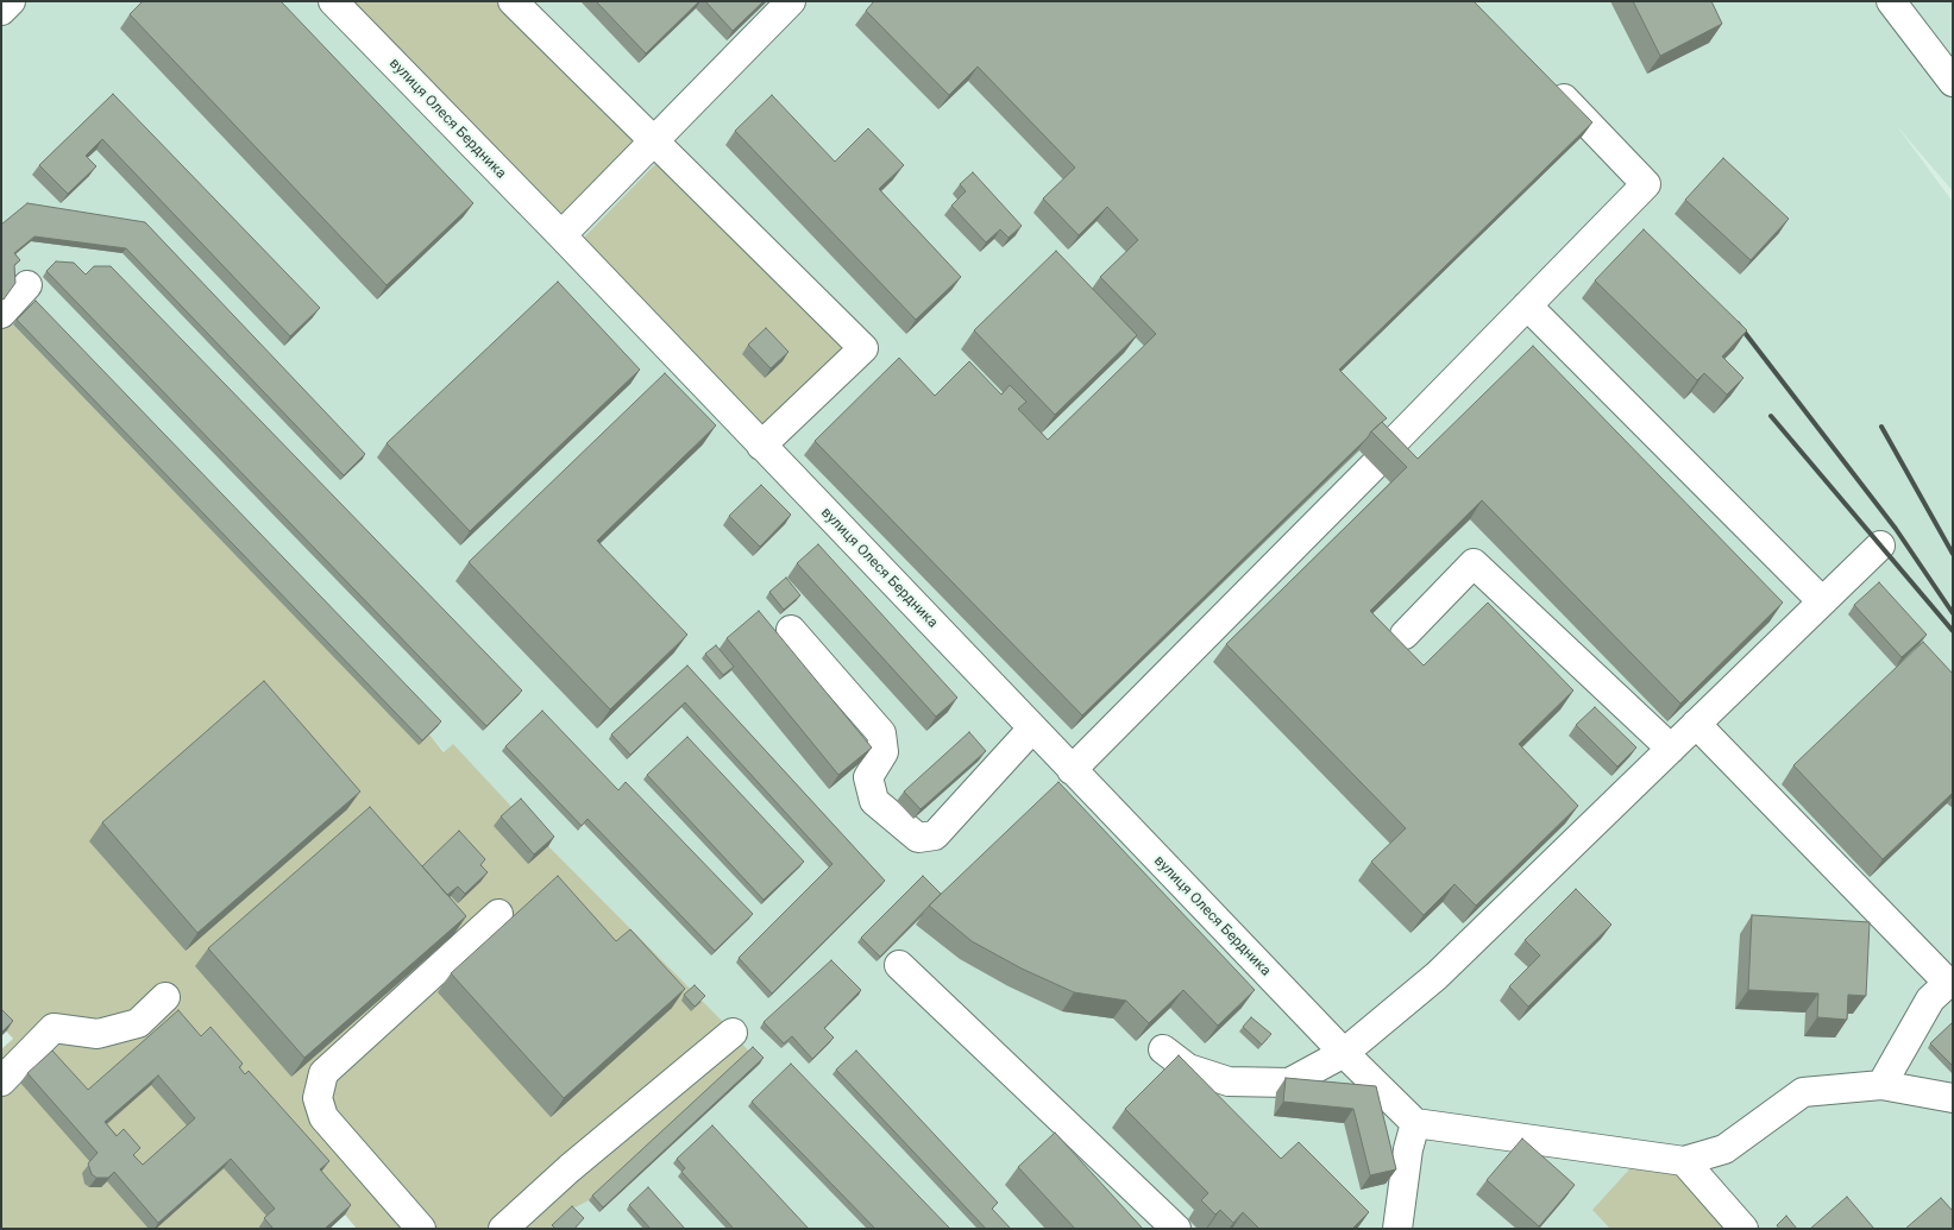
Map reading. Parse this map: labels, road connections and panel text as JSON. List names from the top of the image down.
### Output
{
  "streets": {
    "street": ["вулиця Олеся Бердника"]
  }
}
